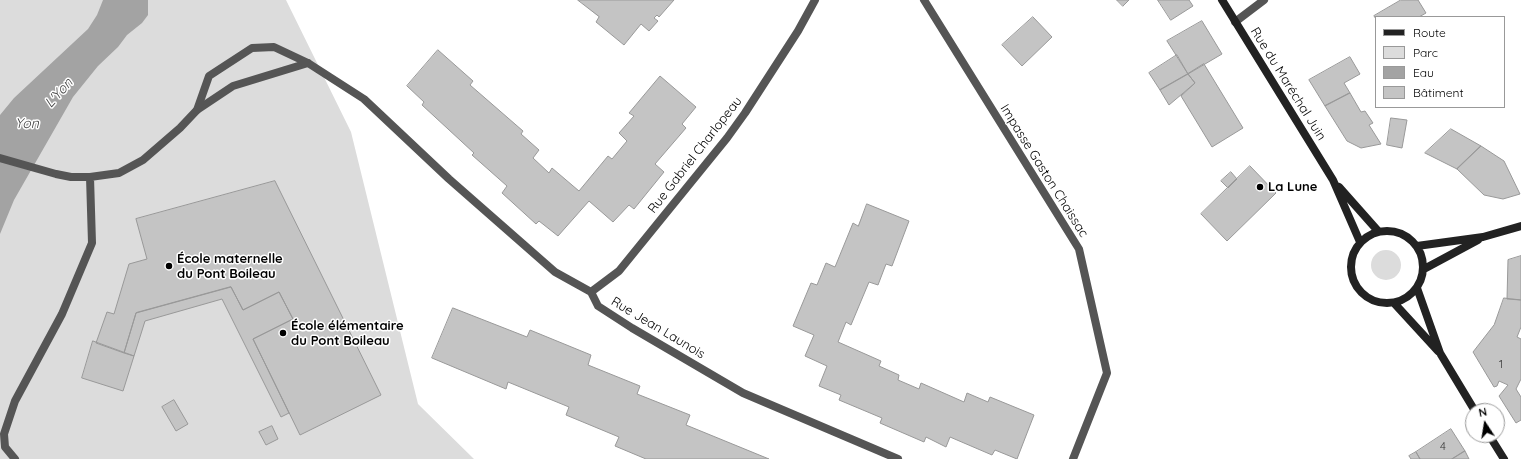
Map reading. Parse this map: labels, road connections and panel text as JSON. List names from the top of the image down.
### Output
{
  "streets": {
    "main road": ["Rue du Maréchal Juin"],
    "street": ["Rue Gabriel Charlopeau", "Impasse Gaston Chaissac", "Rue Jean Launois"]
  },
  "crossings": [
    ["Rue Gabriel Charlopeau", "Rue Jean Launois"]
  ],
  "water": ["L'Yon", "Yon"],
  "places": ["La Lune", "École maternelle du Pont Boileau", "École élémentaire du Pont Boileau"],
  "house_numbers": ["1", "4"],
  "legend": [
    "Route",
    "Parc",
    "Eau",
    "Bâtiment"
  ],
  "north": "top"
}
